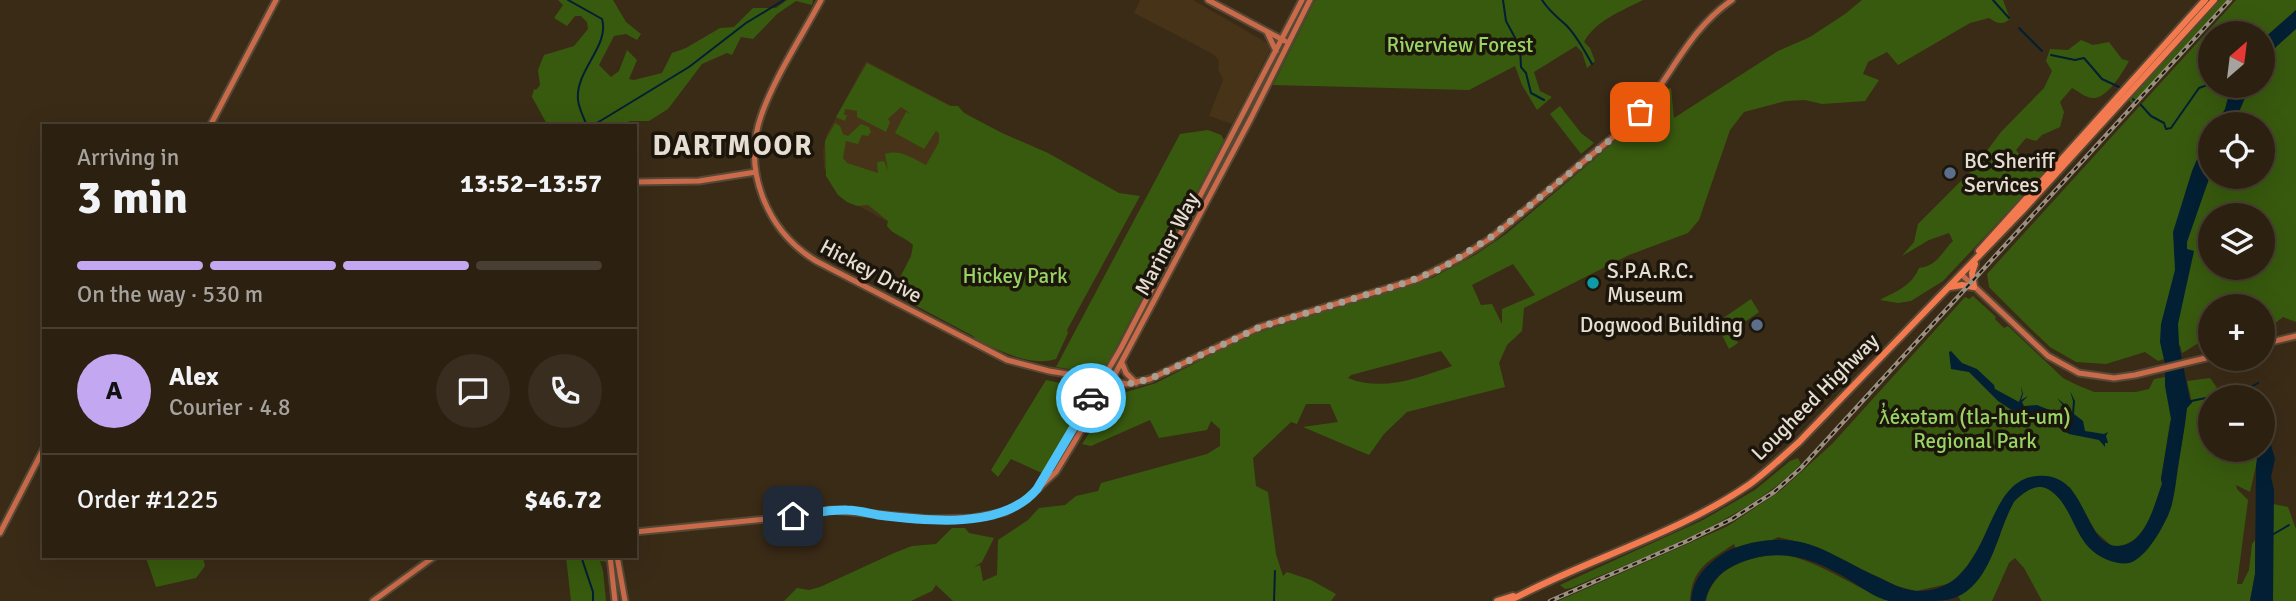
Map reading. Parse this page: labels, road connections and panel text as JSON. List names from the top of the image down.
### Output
{
  "streets": {
    "main road": ["Mariner Way", "Hickey Drive", "Lougheed Highway"]
  },
  "crossings": [
    ["Mariner Way", "Hickey Drive"]
  ],
  "districts": ["DARTMOOR"],
  "parks": ["Riverview Forest", "Hickey Park", "ƛ̓éxətəm (tla-hut-um) Regional Park"],
  "places": ["BC Sheriff Services", "S.P.A.R.C. Museum", "Dogwood Building"],
  "north": "top right",
  "page": {
    "map_buttons": ["+", "−"],
    "heading": ["3 min", "Arriving in", "13:52–13:57"],
    "panel": [
      "Alex",
      "Courier · 4.8",
      "Order #1225",
      "$46.72"
    ],
    "bar": "On the way · 530 m",
    "round": "A"
  }
}
